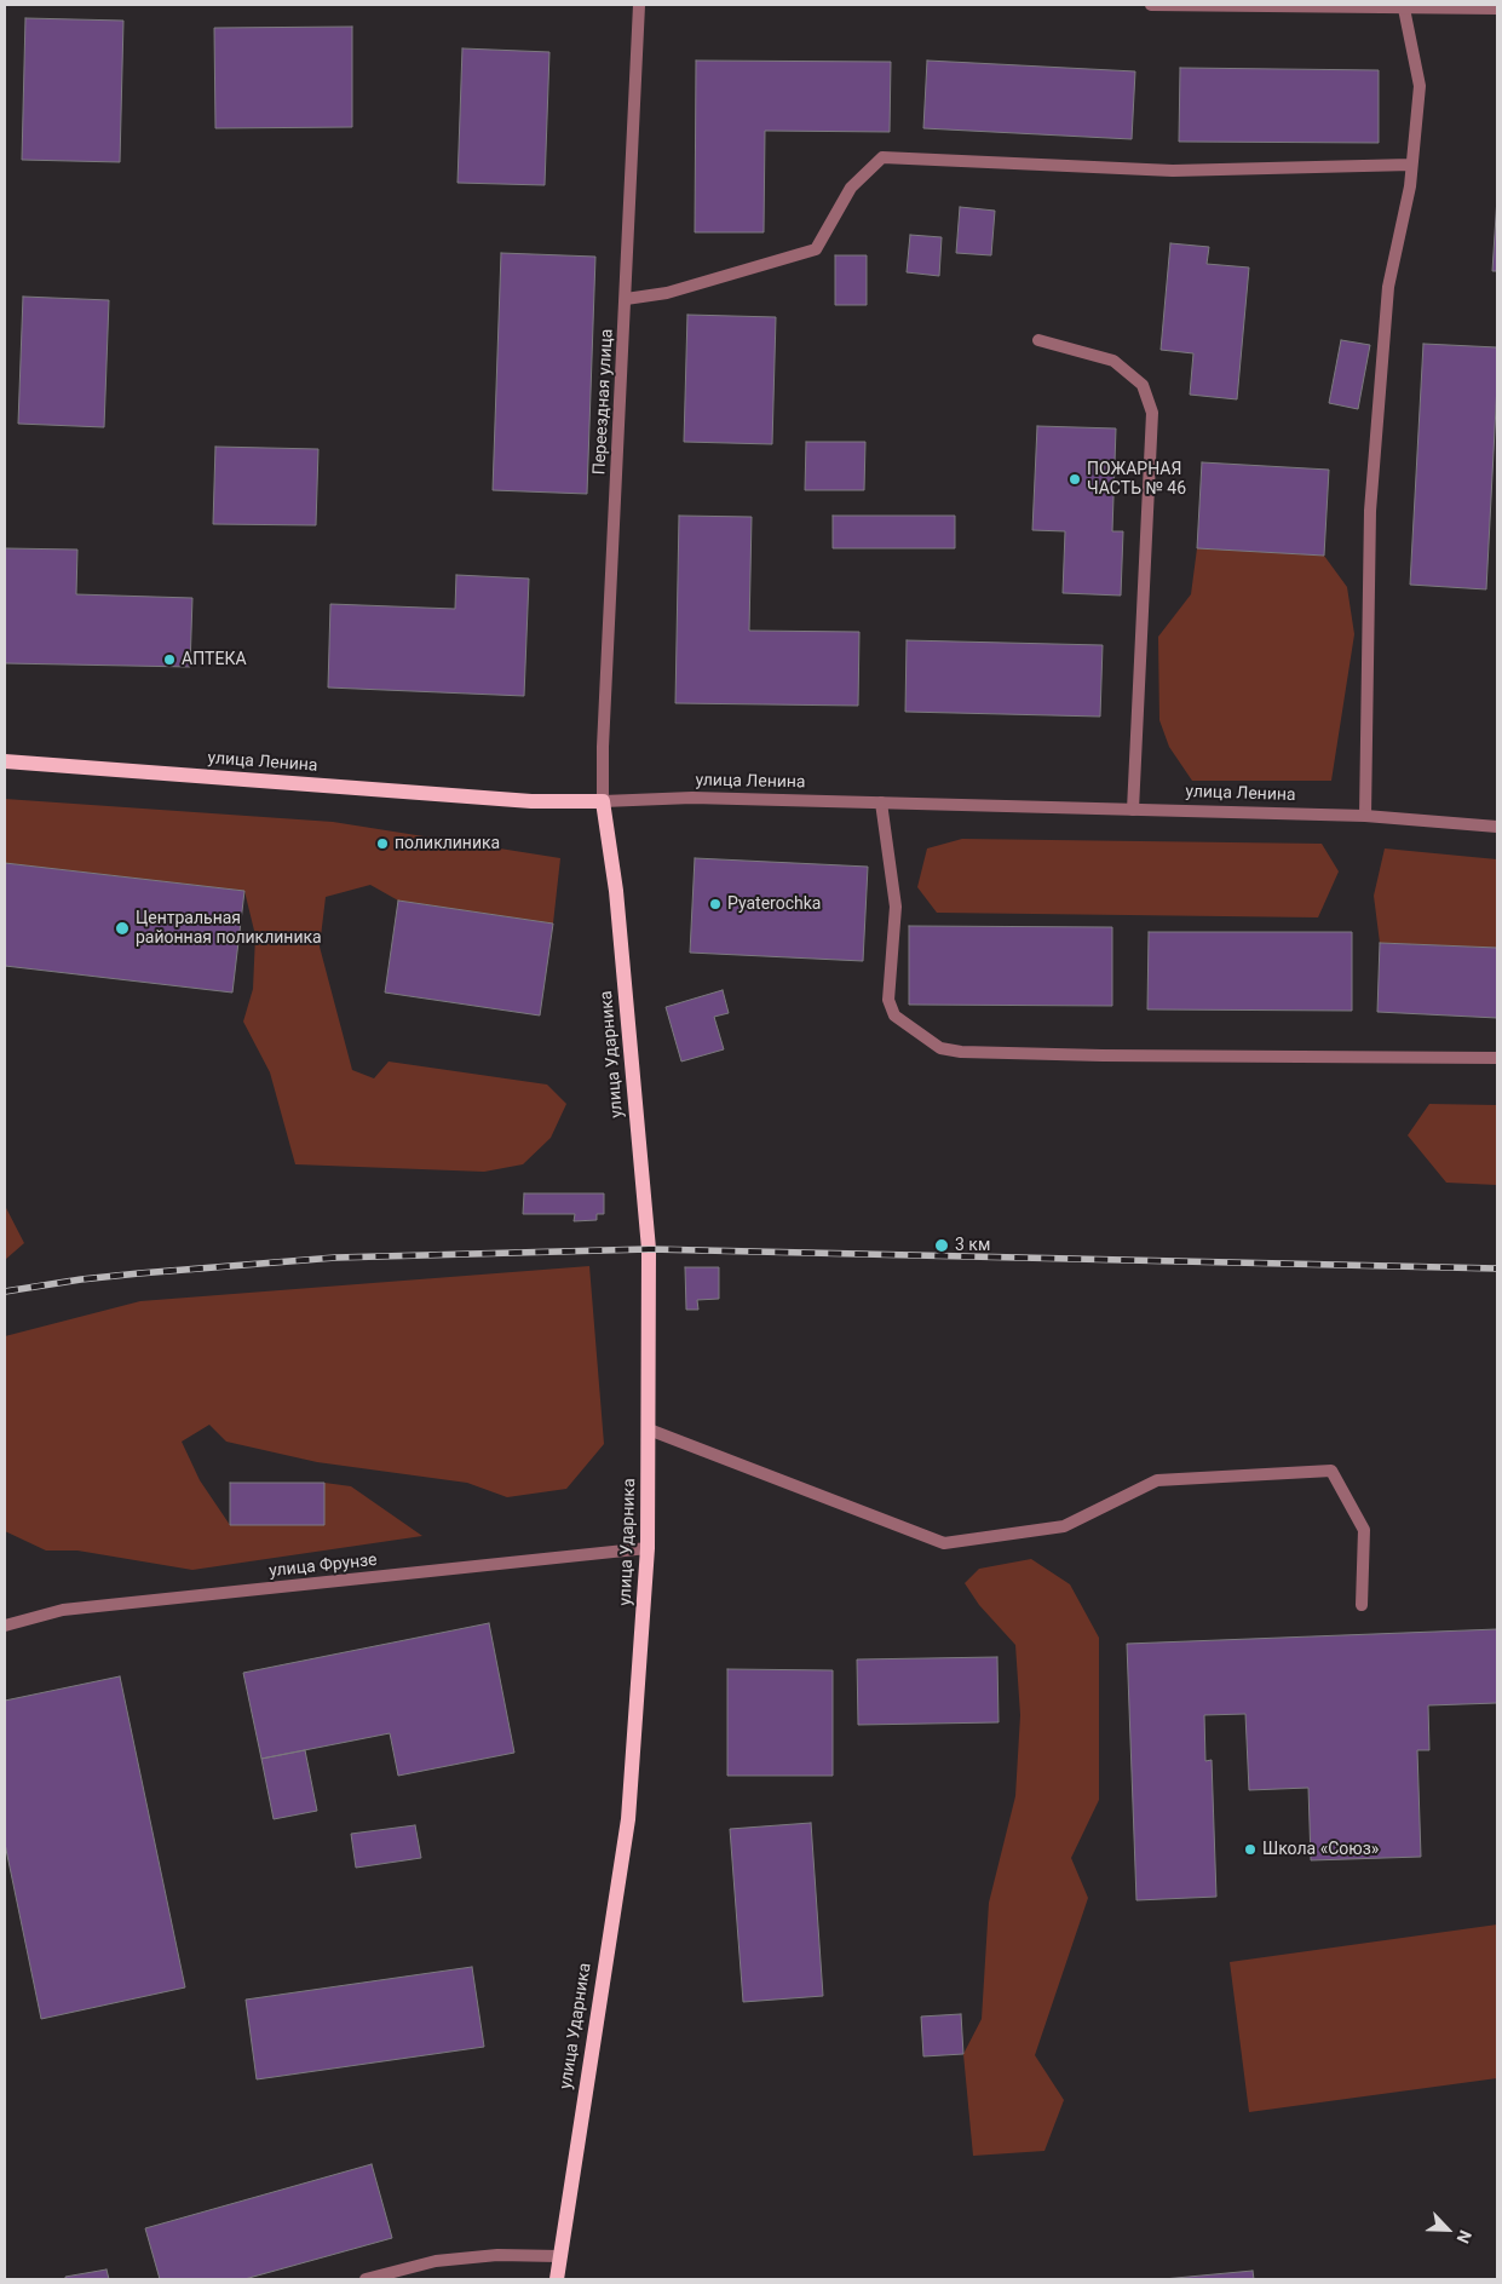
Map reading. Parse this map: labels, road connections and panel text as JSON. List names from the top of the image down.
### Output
{
  "streets": {
    "main road": ["улица Ленина", "улица Ударника"],
    "street": ["Переездная улица", "улица Фрунзе"]
  },
  "crossings": [
    ["Переездная улица", "улица Ленина"],
    ["Переездная улица", "улица Ударника"],
    ["улица Ленина", "улица Ударника"],
    ["улица Ударника", "улица Фрунзе"]
  ],
  "places": [
    "ПОЖАРНАЯ ЧАСТЬ № 46",
    "АПТЕКА",
    "поликлиника",
    "Pyaterochka",
    "Центральная районная поликлиника",
    "3 км",
    "Школа «Союз»"
  ],
  "north": "bottom right"
}
